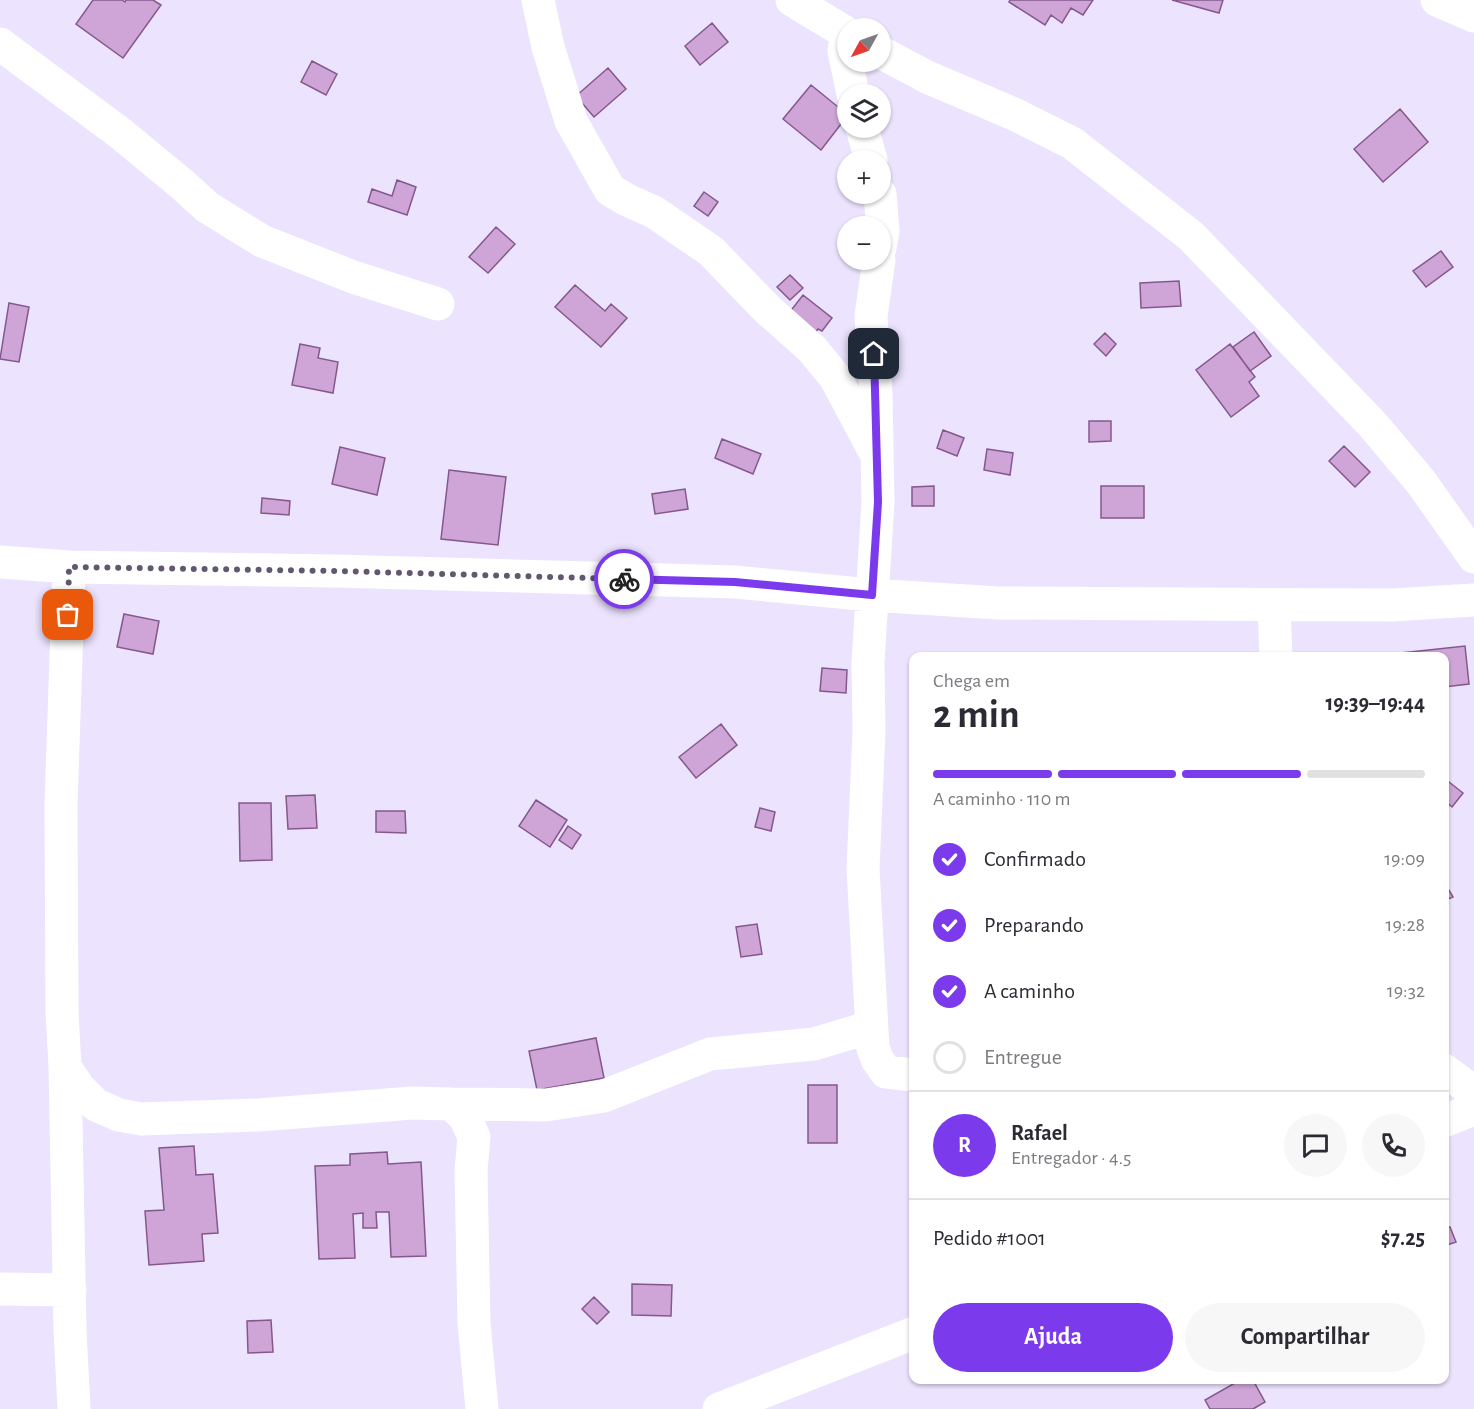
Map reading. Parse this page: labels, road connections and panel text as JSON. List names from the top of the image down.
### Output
{
  "north": "bottom left",
  "page": {
    "map_buttons": ["+", "−"],
    "heading": ["2 min", "Chega em", "19:39–19:44"],
    "panel": [
      "Rafael",
      "Entregador · 4.5",
      "Pedido #1001",
      "$7.25"
    ],
    "bar": "A caminho · 110 m",
    "list": [
      ["Confirmado", "19:09"],
      ["Preparando", "19:28"],
      ["A caminho", "19:32"],
      "Entregue"
    ],
    "round": "R",
    "buttons": ["Ajuda", "Compartilhar"]
  }
}
